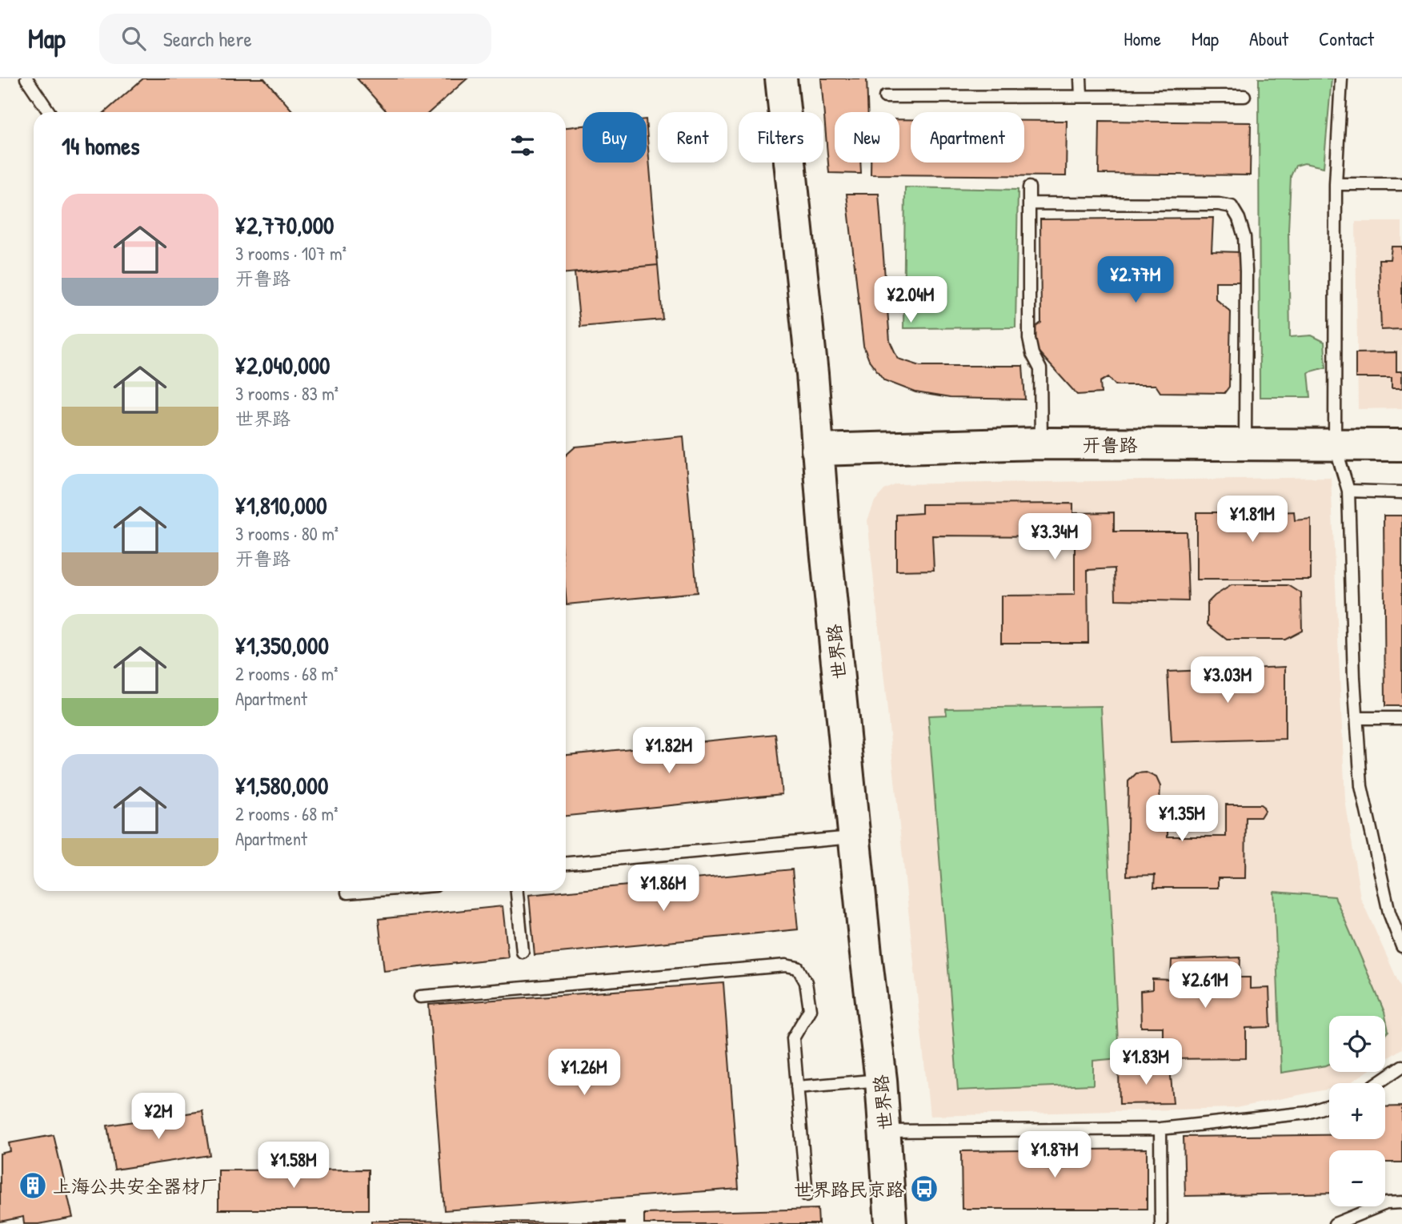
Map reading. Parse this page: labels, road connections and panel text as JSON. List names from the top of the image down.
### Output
{
  "streets": {
    "street": ["开鲁路", "世界路"]
  },
  "crossings": [
    ["开鲁路", "世界路"]
  ],
  "places": {
    "building": ["上海公共安全器材厂"],
    "bus stop": ["世界路民京路"]
  },
  "page": {
    "header": "Map",
    "search": "Search here",
    "nav": [
      "Home",
      "Map",
      "About",
      "Contact"
    ],
    "chip": [
      "Buy",
      "Rent",
      "Filters",
      "New",
      "Apartment"
    ],
    "heading": "14 homes",
    "list": [
      {
        "name": "¥2,770,000",
        "note": "3 rooms · 107 m² · 开鲁路"
      },
      {
        "name": "¥2,040,000",
        "note": "3 rooms · 83 m² · 世界路"
      },
      {
        "name": "¥1,810,000",
        "note": "3 rooms · 80 m² · 开鲁路"
      },
      {
        "name": "¥1,350,000",
        "note": "2 rooms · 68 m² · Apartment"
      },
      {
        "name": "¥1,580,000",
        "note": "2 rooms · 68 m² · Apartment"
      }
    ],
    "price": [
      "¥2.77M",
      "¥2.04M",
      "¥1.81M",
      "¥3.34M",
      "¥3.03M",
      "¥1.82M",
      "¥1.35M",
      "¥1.86M",
      "¥2.61M",
      "¥1.83M",
      "¥1.26M",
      "¥2M",
      "¥1.87M",
      "¥1.58M"
    ],
    "map_buttons": ["+", "−"]
  }
}
